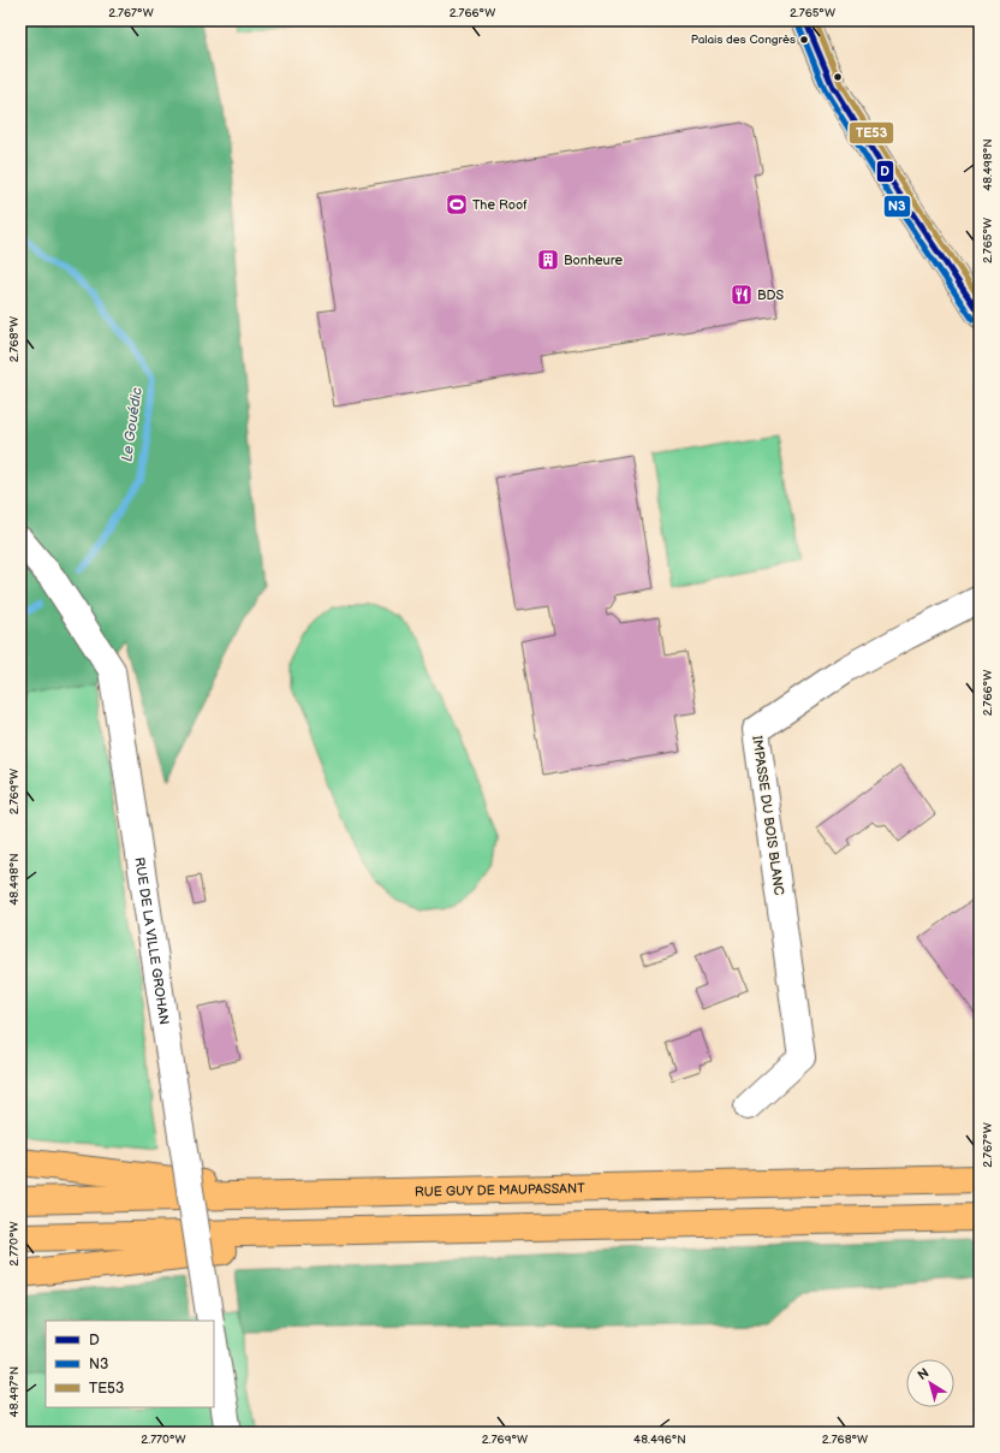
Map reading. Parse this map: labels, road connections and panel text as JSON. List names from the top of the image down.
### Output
{
  "streets": {
    "main road": ["RUE GUY DE MAUPASSANT"],
    "street": ["IMPASSE DU BOIS BLANC", "RUE DE LA VILLE GROHAN"]
  },
  "water": ["Le Gouédic"],
  "places": {
    "other": ["Palais des Congrès"],
    "sports": ["The Roof"],
    "building": ["Bonheure"],
    "restaurant": ["BDS"]
  },
  "lines": ["transit line D", "transit line TE53", "transit line N3"],
  "legend": ["D", "N3", "TE53"],
  "north": "top left",
  "coordinates": [
    "2.767°W",
    "2.766°W",
    "2.765°W",
    "48.498°N",
    "2.768°W",
    "2.769°W",
    "2.770°W",
    "48.497°N",
    "48.496°N"
  ]
}
